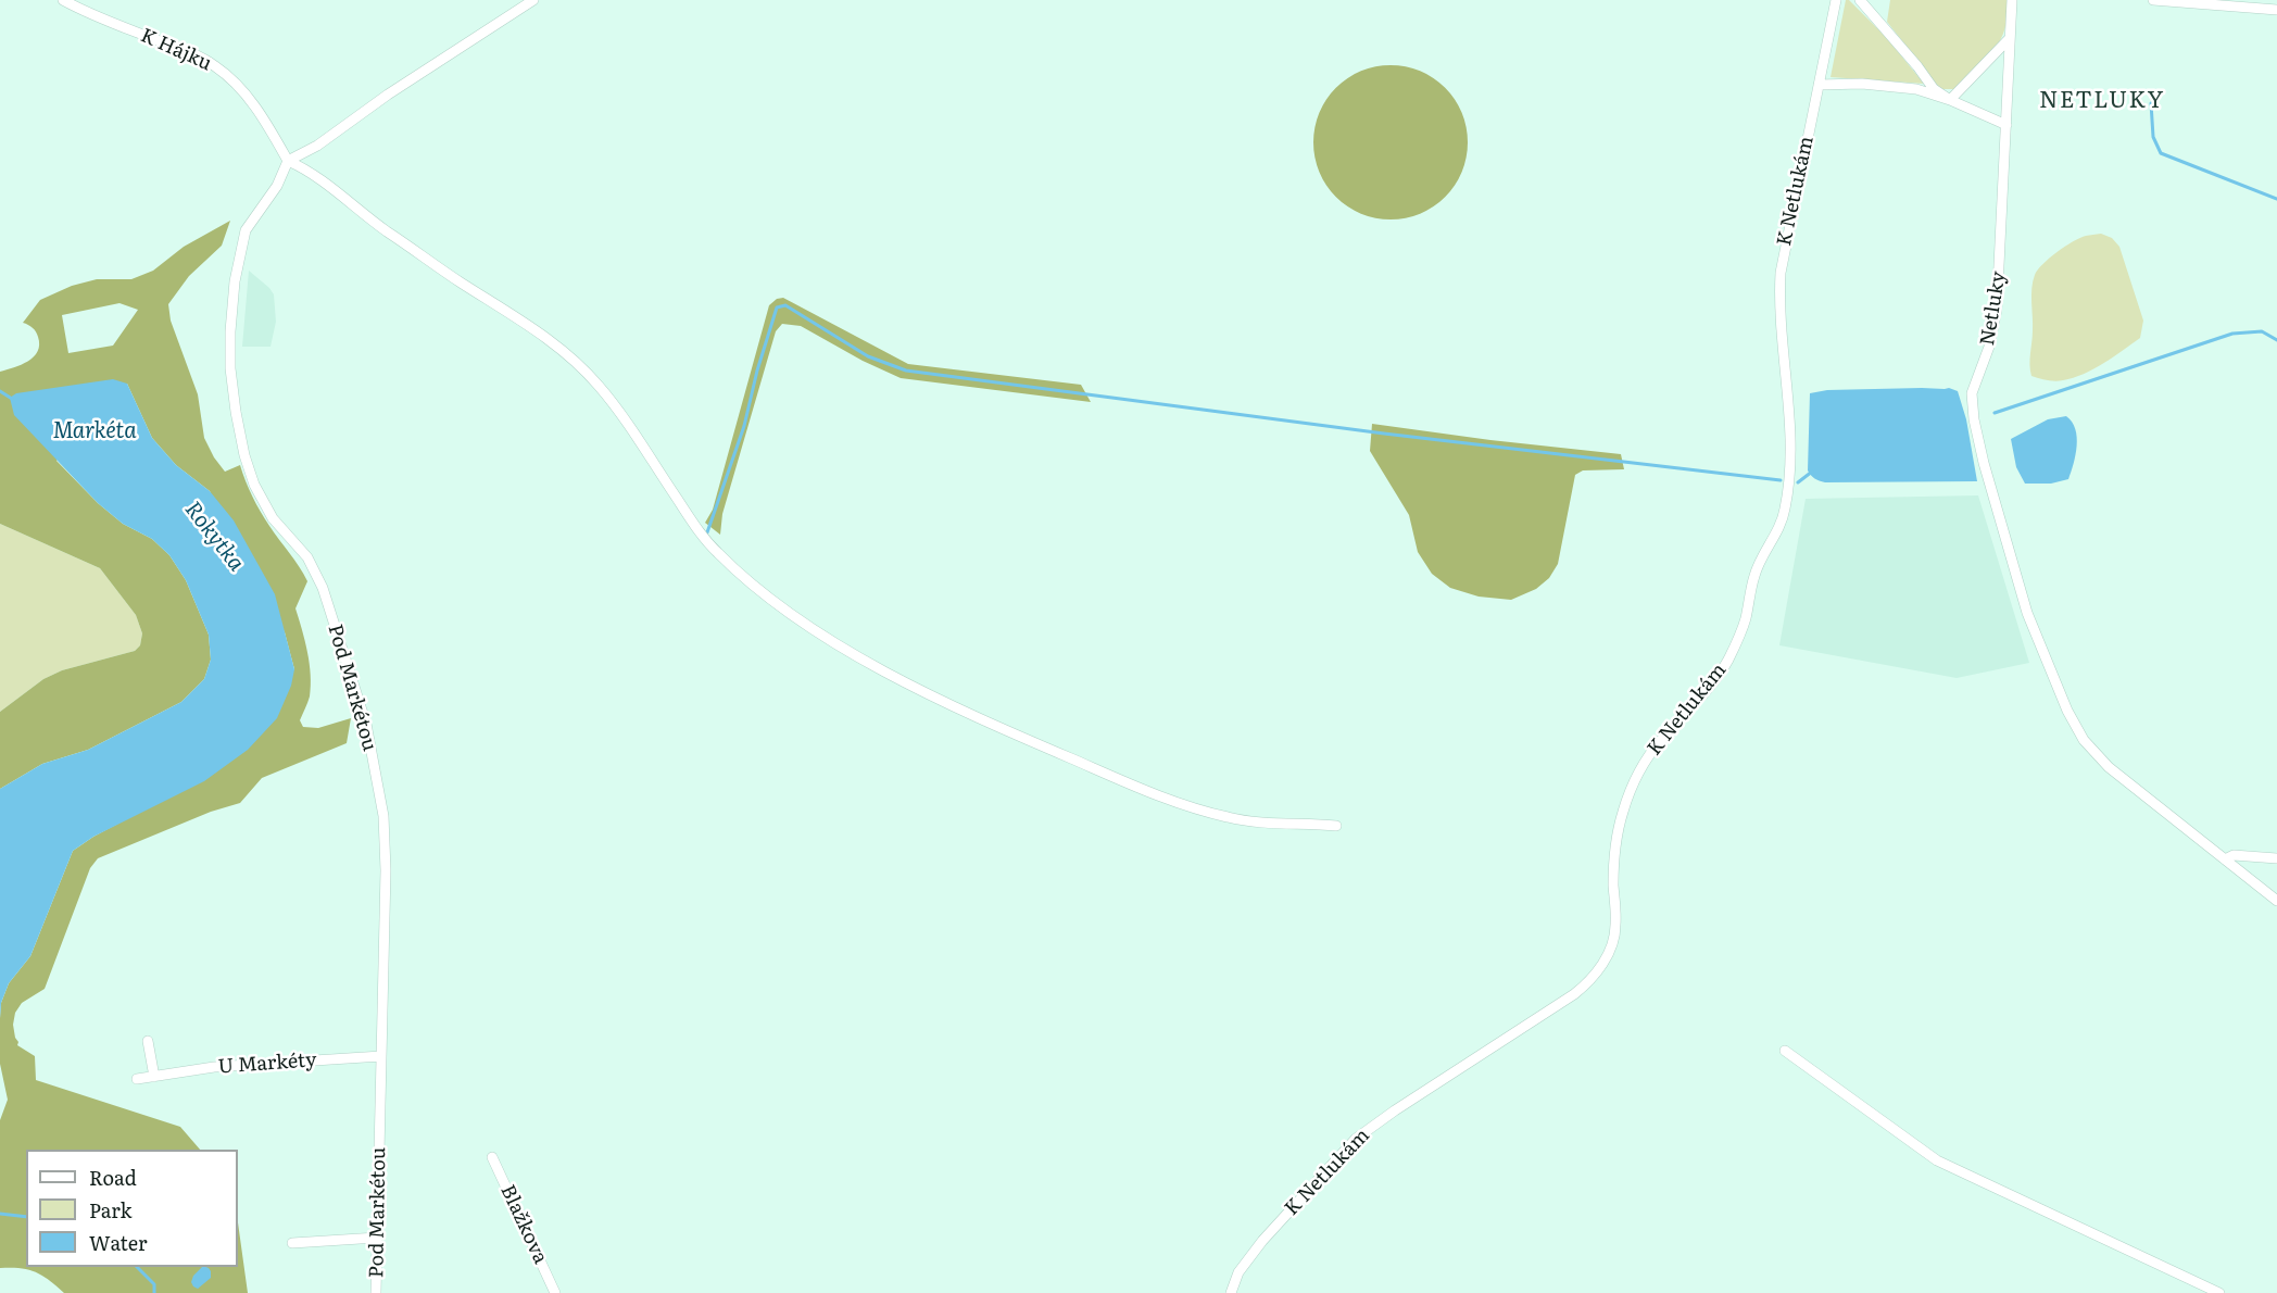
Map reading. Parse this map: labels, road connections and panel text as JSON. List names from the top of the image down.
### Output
{
  "streets": {
    "street": [
      "K Hájku",
      "K Netlukám",
      "Netluky",
      "Pod Markétou",
      "U Markéty",
      "Blažkova"
    ]
  },
  "crossings": [
    ["K Hájku", "Pod Markétou"],
    ["Pod Markétou", "U Markéty"]
  ],
  "districts": ["NETLUKY"],
  "water": ["Markéta", "Rokytka"],
  "legend": ["Road", "Park", "Water"]
}
